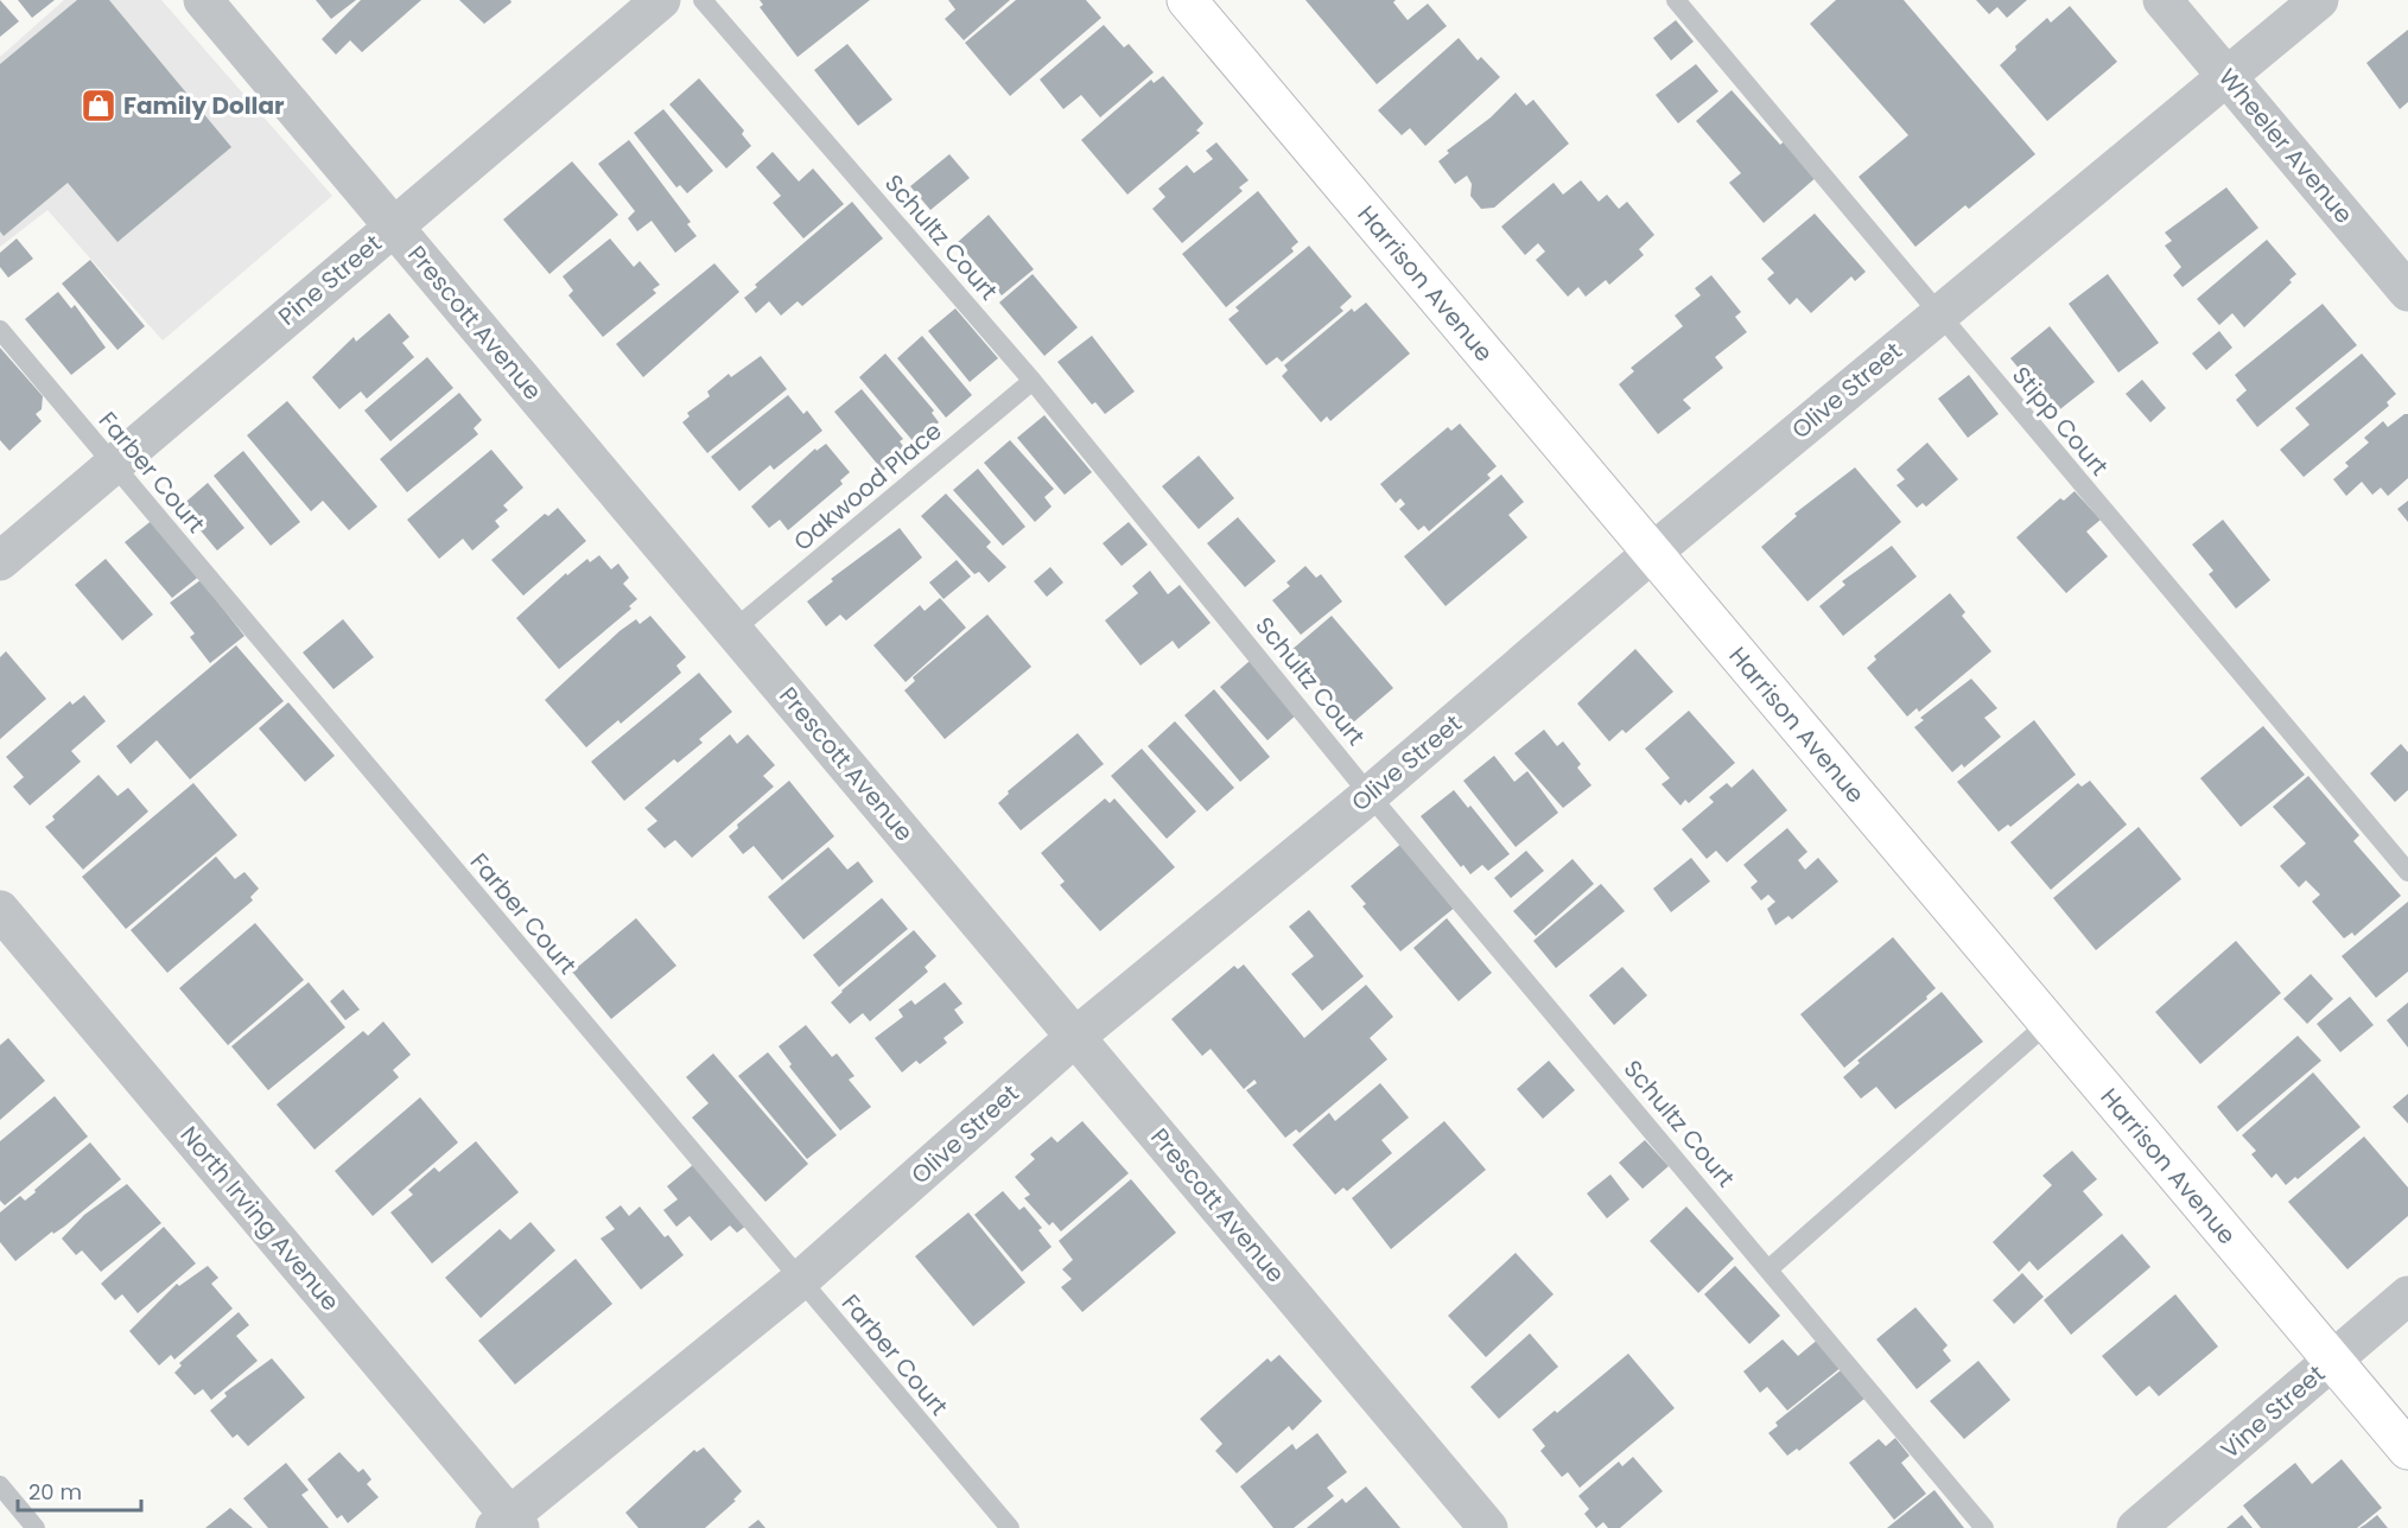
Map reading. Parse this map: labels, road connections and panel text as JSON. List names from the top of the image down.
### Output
{
  "streets": {
    "main road": ["Harrison Avenue"],
    "street": [
      "Wheeler Avenue",
      "Pine Street",
      "Prescott Avenue",
      "Olive Street",
      "North Irving Avenue",
      "Vine Street"
    ],
    "lane": [
      "Schultz Court",
      "Stipp Court",
      "Farber Court",
      "Oakwood Place"
    ]
  },
  "crossings": [
    ["Wheeler Avenue", "Olive Street"],
    ["Schultz Court", "Olive Street"],
    ["Schultz Court", "Oakwood Place"],
    ["Pine Street", "Prescott Avenue"],
    ["Pine Street", "Farber Court"],
    ["Harrison Avenue", "Olive Street"],
    ["Harrison Avenue", "Vine Street"],
    ["Prescott Avenue", "Olive Street"],
    ["Prescott Avenue", "Oakwood Place"],
    ["Olive Street", "Stipp Court"],
    ["Olive Street", "Farber Court"],
    ["Olive Street", "North Irving Avenue"]
  ],
  "places": {
    "shop": ["Family Dollar"]
  },
  "scale_bar": "20 m"
}
